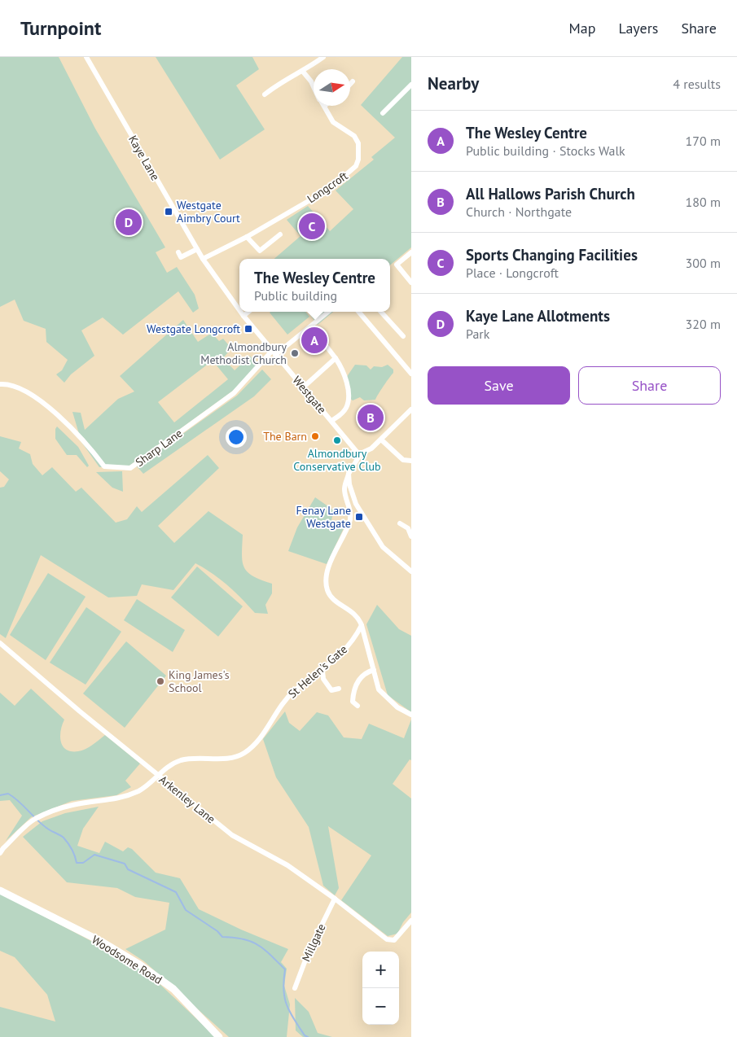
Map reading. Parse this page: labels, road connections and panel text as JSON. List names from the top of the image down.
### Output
{
  "streets": {
    "street": [
      "Kaye Lane",
      "Longcroft",
      "Westgate",
      "Sharp Lane",
      "St Helen's Gate",
      "Arkenley Lane",
      "Millgate",
      "Woodsome Road"
    ]
  },
  "crossings": [
    ["Kaye Lane", "Longcroft"],
    ["Kaye Lane", "Westgate"],
    ["Longcroft", "Westgate"],
    ["Westgate", "Sharp Lane"],
    ["St Helen's Gate", "Arkenley Lane"],
    ["Arkenley Lane", "Millgate"]
  ],
  "places": {
    "transit": ["Westgate Aimbry Court", "Westgate Longcroft", "Fenay Lane Westgate"],
    "other": [
      "Almondbury Methodist Church",
      "The Barn",
      "Almondbury Conservative Club",
      "King James's School"
    ]
  },
  "north": "right",
  "page": {
    "header": "Turnpoint",
    "nav": ["Map", "Layers", "Share"],
    "heading": ["Nearby", "4 results"],
    "list": [
      {
        "mark": "A",
        "name": "The Wesley Centre",
        "note": "Public building · Stocks Walk",
        "value": "170 m"
      },
      {
        "mark": "B",
        "name": "All Hallows Parish Church",
        "note": "Church · Northgate",
        "value": "180 m"
      },
      {
        "mark": "C",
        "name": "Sports Changing Facilities",
        "note": "Place · Longcroft",
        "value": "300 m"
      },
      {
        "mark": "D",
        "name": "Kaye Lane Allotments",
        "note": "Park",
        "value": "320 m"
      }
    ],
    "pins": [
      "D",
      "C",
      "A",
      "B"
    ],
    "popup": ["The Wesley Centre", "Public building"],
    "buttons": ["Save", "Share"],
    "map_buttons": ["+", "−"]
  }
}
